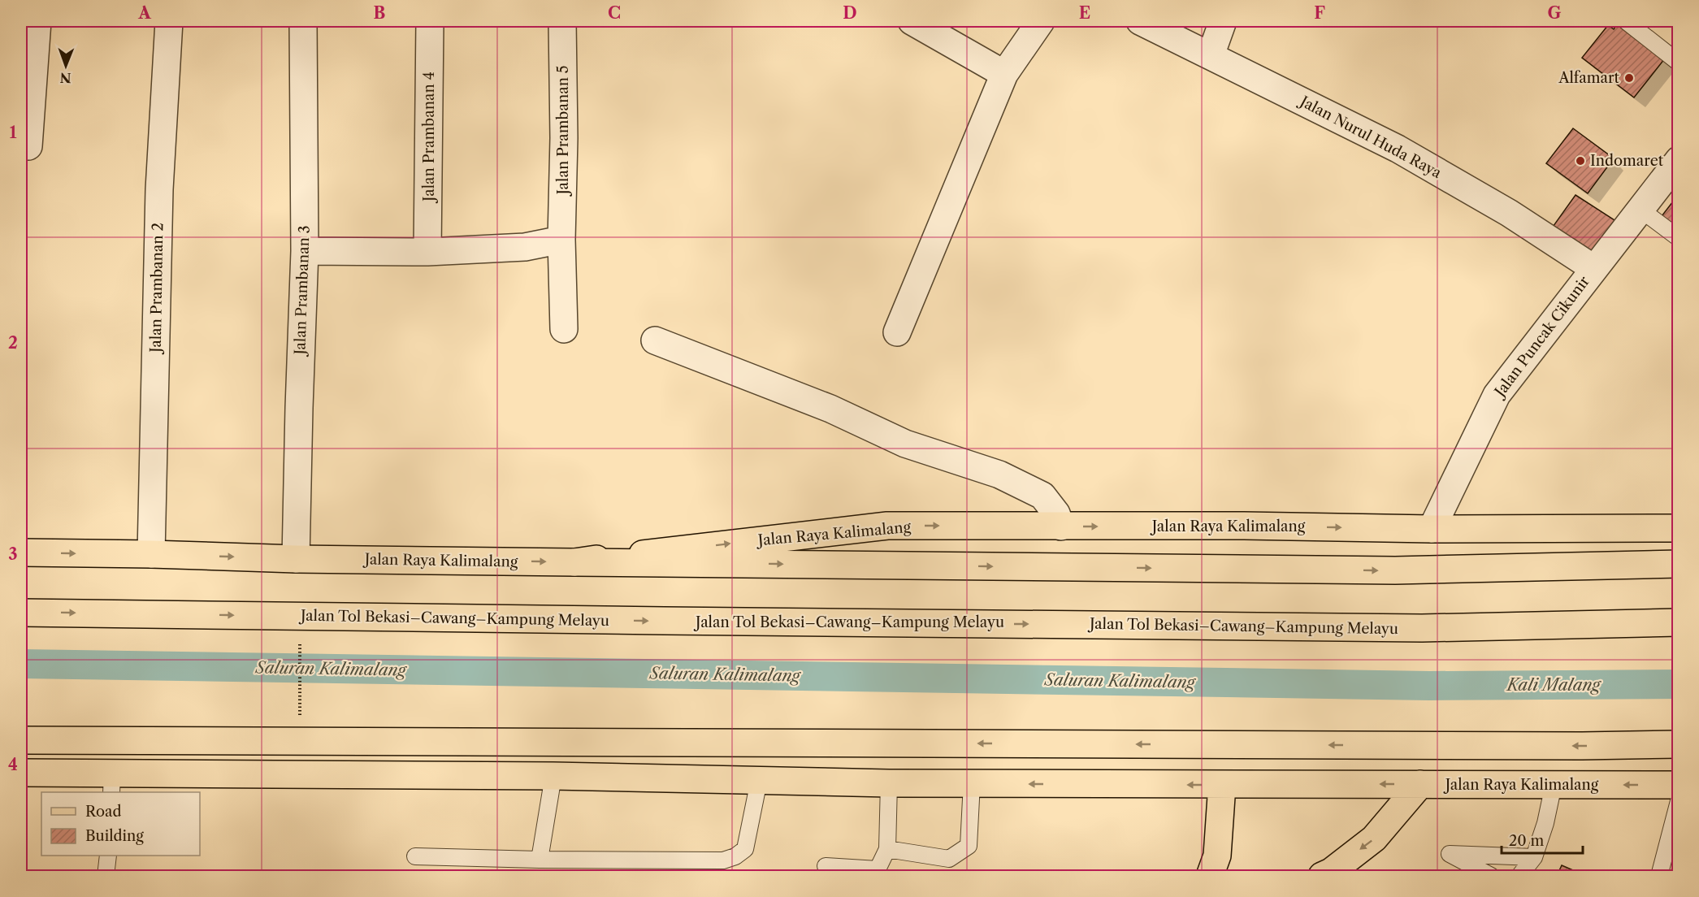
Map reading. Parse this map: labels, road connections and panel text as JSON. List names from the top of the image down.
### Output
{
  "streets": {
    "main road": ["Jalan Raya Kalimalang", "Jalan Tol Bekasi–Cawang–Kampung Melayu"],
    "street": [
      "Jalan Prambanan 5",
      "Jalan Prambanan 4",
      "Jalan Nurul Huda Raya",
      "Jalan Prambanan 2",
      "Jalan Prambanan 3",
      "Jalan Puncak Cikunir"
    ]
  },
  "crossings": [
    ["Jalan Nurul Huda Raya", "Jalan Puncak Cikunir"],
    ["Jalan Prambanan 2", "Jalan Raya Kalimalang"],
    ["Jalan Prambanan 3", "Jalan Raya Kalimalang"],
    ["Jalan Puncak Cikunir", "Jalan Raya Kalimalang"]
  ],
  "water": ["Saluran Kalimalang", "Kali Malang"],
  "places": ["Alfamart", "Indomaret"],
  "legend": ["Road", "Building"],
  "scale_bar": "20 m",
  "north": "bottom",
  "grid": {
    "columns": [
      "A",
      "B",
      "C",
      "D",
      "E",
      "F",
      "G"
    ],
    "rows": [
      "1",
      "2",
      "3",
      "4"
    ]
  }
}
